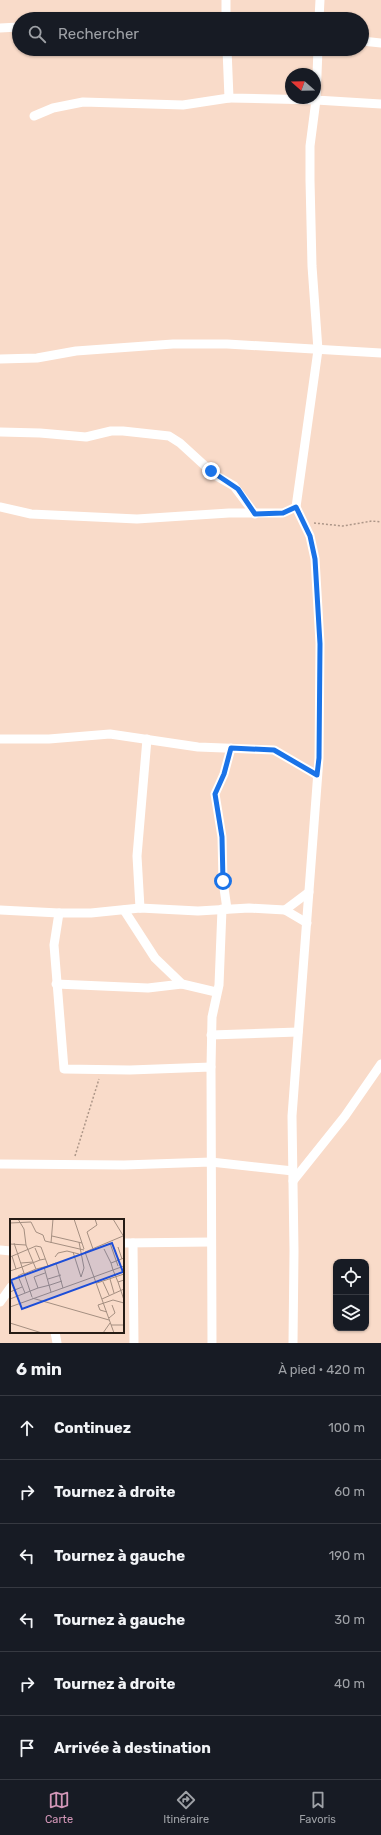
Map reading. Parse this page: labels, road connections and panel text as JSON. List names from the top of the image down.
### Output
{
  "north": "left",
  "page": {
    "search": "Rechercher",
    "heading": ["6 min", "À pied · 420 m"],
    "list": [
      ["Continuez", "100 m"],
      ["Tournez à droite", "60 m"],
      ["Tournez à gauche", "190 m"],
      ["Tournez à gauche", "30 m"],
      ["Tournez à droite", "40 m"],
      "Arrivée à destination"
    ],
    "nav": ["Carte", "Itinéraire", "Favoris"]
  }
}
